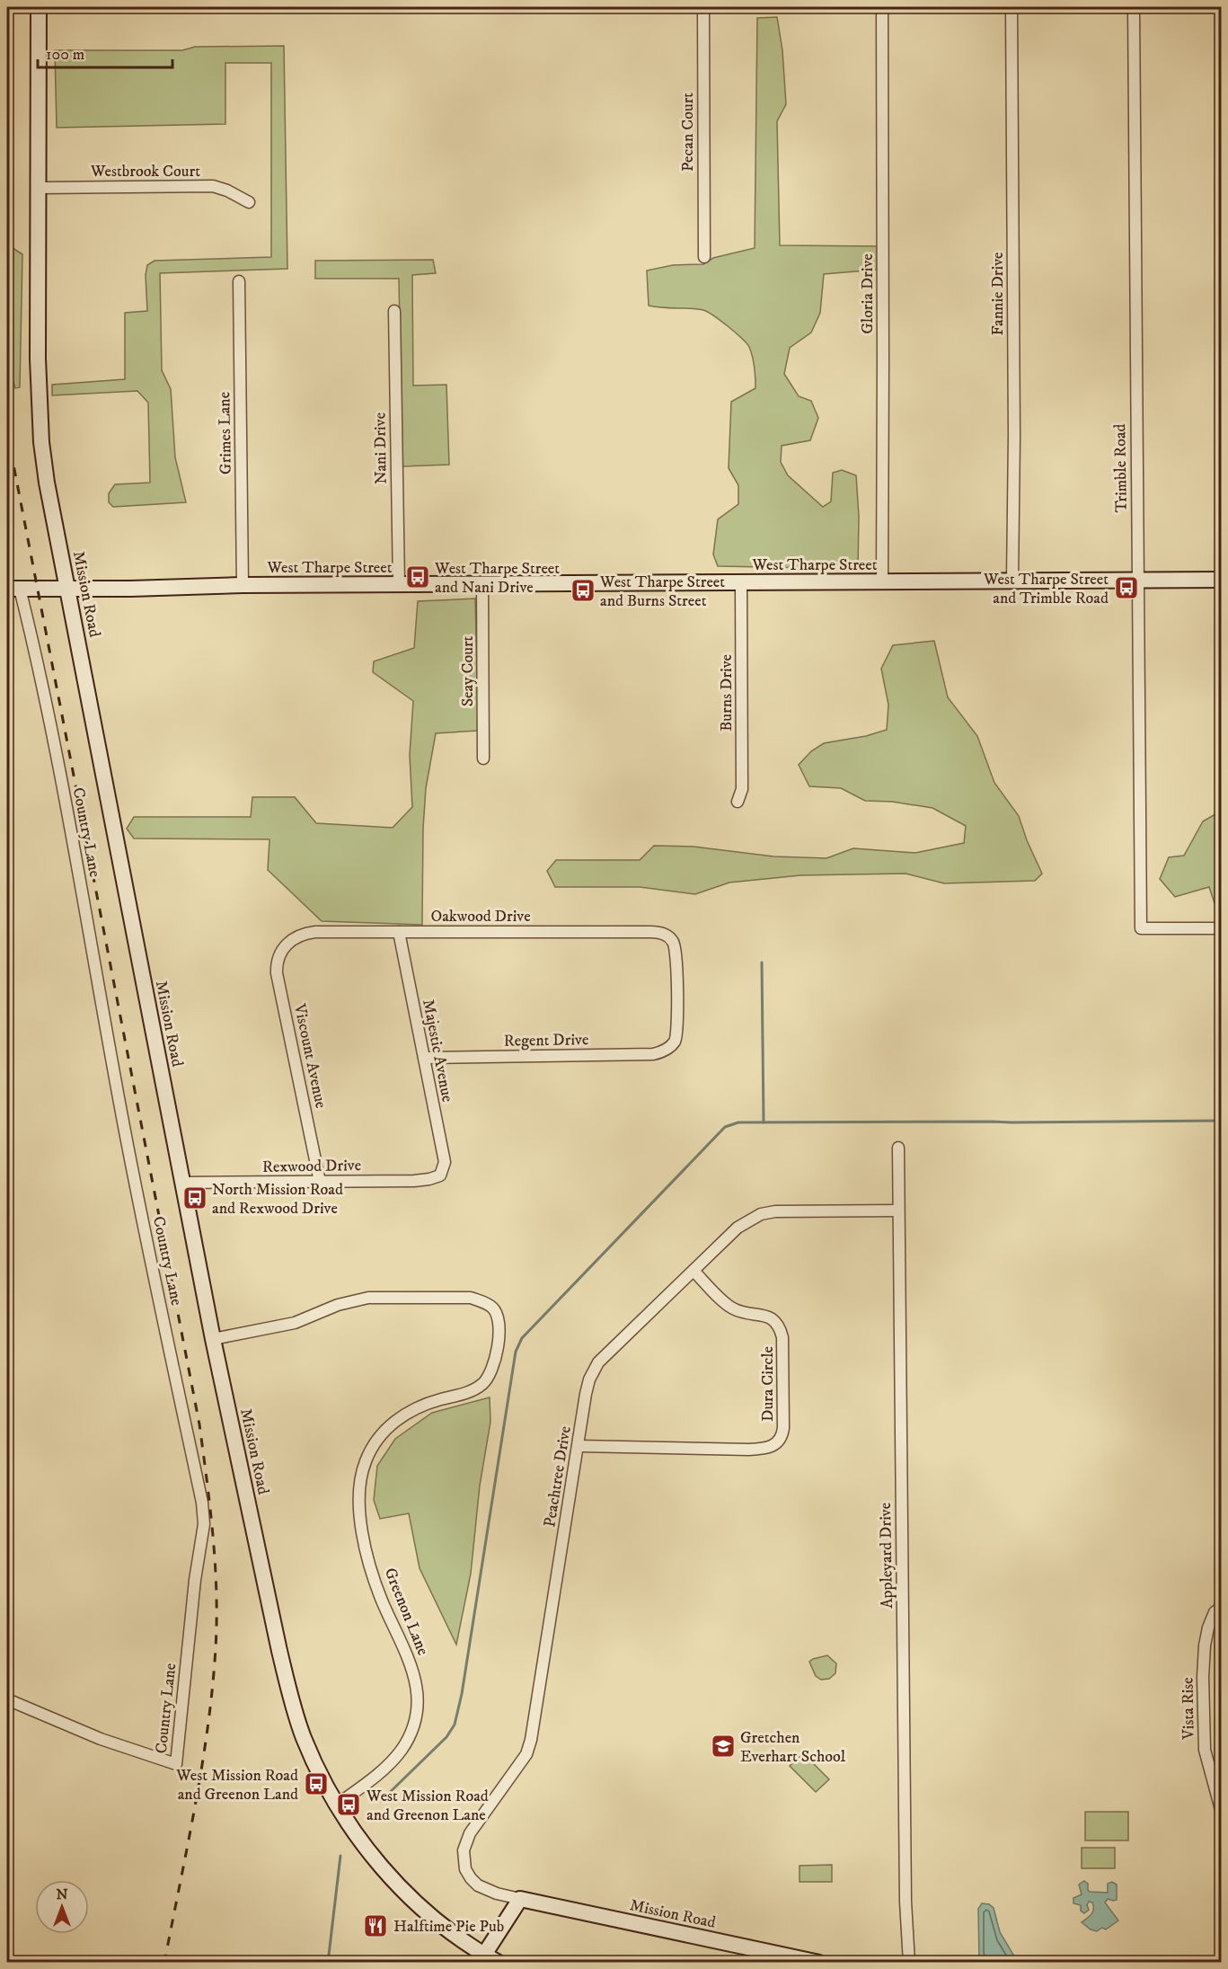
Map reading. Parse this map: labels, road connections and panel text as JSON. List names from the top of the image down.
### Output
{
  "streets": {
    "main road": ["West Tharpe Street", "Mission Road"],
    "street": [
      "Pecan Court",
      "Westbrook Court",
      "Gloria Drive",
      "Fannie Drive",
      "Grimes Lane",
      "Nani Drive",
      "Trimble Road",
      "Seay Court",
      "Burns Drive",
      "Country Lane",
      "Oakwood Drive",
      "Regent Drive",
      "Majestic Avenue",
      "Viscount Avenue",
      "Rexwood Drive",
      "Dura Circle",
      "Peachtree Drive",
      "Appleyard Drive",
      "Greenon Lane",
      "Vista Rise"
    ]
  },
  "crossings": [
    ["Westbrook Court", "Mission Road"],
    ["Gloria Drive", "West Tharpe Street"],
    ["Fannie Drive", "West Tharpe Street"],
    ["Grimes Lane", "West Tharpe Street"],
    ["Nani Drive", "West Tharpe Street"],
    ["Trimble Road", "West Tharpe Street"],
    ["West Tharpe Street", "Mission Road"],
    ["West Tharpe Street", "Seay Court"],
    ["West Tharpe Street", "Burns Drive"],
    ["West Tharpe Street", "Country Lane"],
    ["Mission Road", "Rexwood Drive"],
    ["Mission Road", "Peachtree Drive"],
    ["Mission Road", "Greenon Lane"],
    ["Oakwood Drive", "Regent Drive"],
    ["Oakwood Drive", "Majestic Avenue"],
    ["Oakwood Drive", "Viscount Avenue"],
    ["Regent Drive", "Majestic Avenue"],
    ["Majestic Avenue", "Rexwood Drive"],
    ["Viscount Avenue", "Rexwood Drive"],
    ["Dura Circle", "Peachtree Drive"],
    ["Peachtree Drive", "Appleyard Drive"]
  ],
  "places": {
    "bus stop": [
      "West Tharpe Street and Nani Drive",
      "West Tharpe Street and Trimble Road",
      "West Tharpe Street and Burns Street",
      "North Mission Road and Rexwood Drive",
      "West Mission Road and Greenon Land",
      "West Mission Road and Greenon Lane"
    ],
    "school or university": ["Gretchen Everhart School"],
    "restaurant": ["Halftime Pie Pub"]
  },
  "scale_bar": "100 m",
  "north": "top"
}
